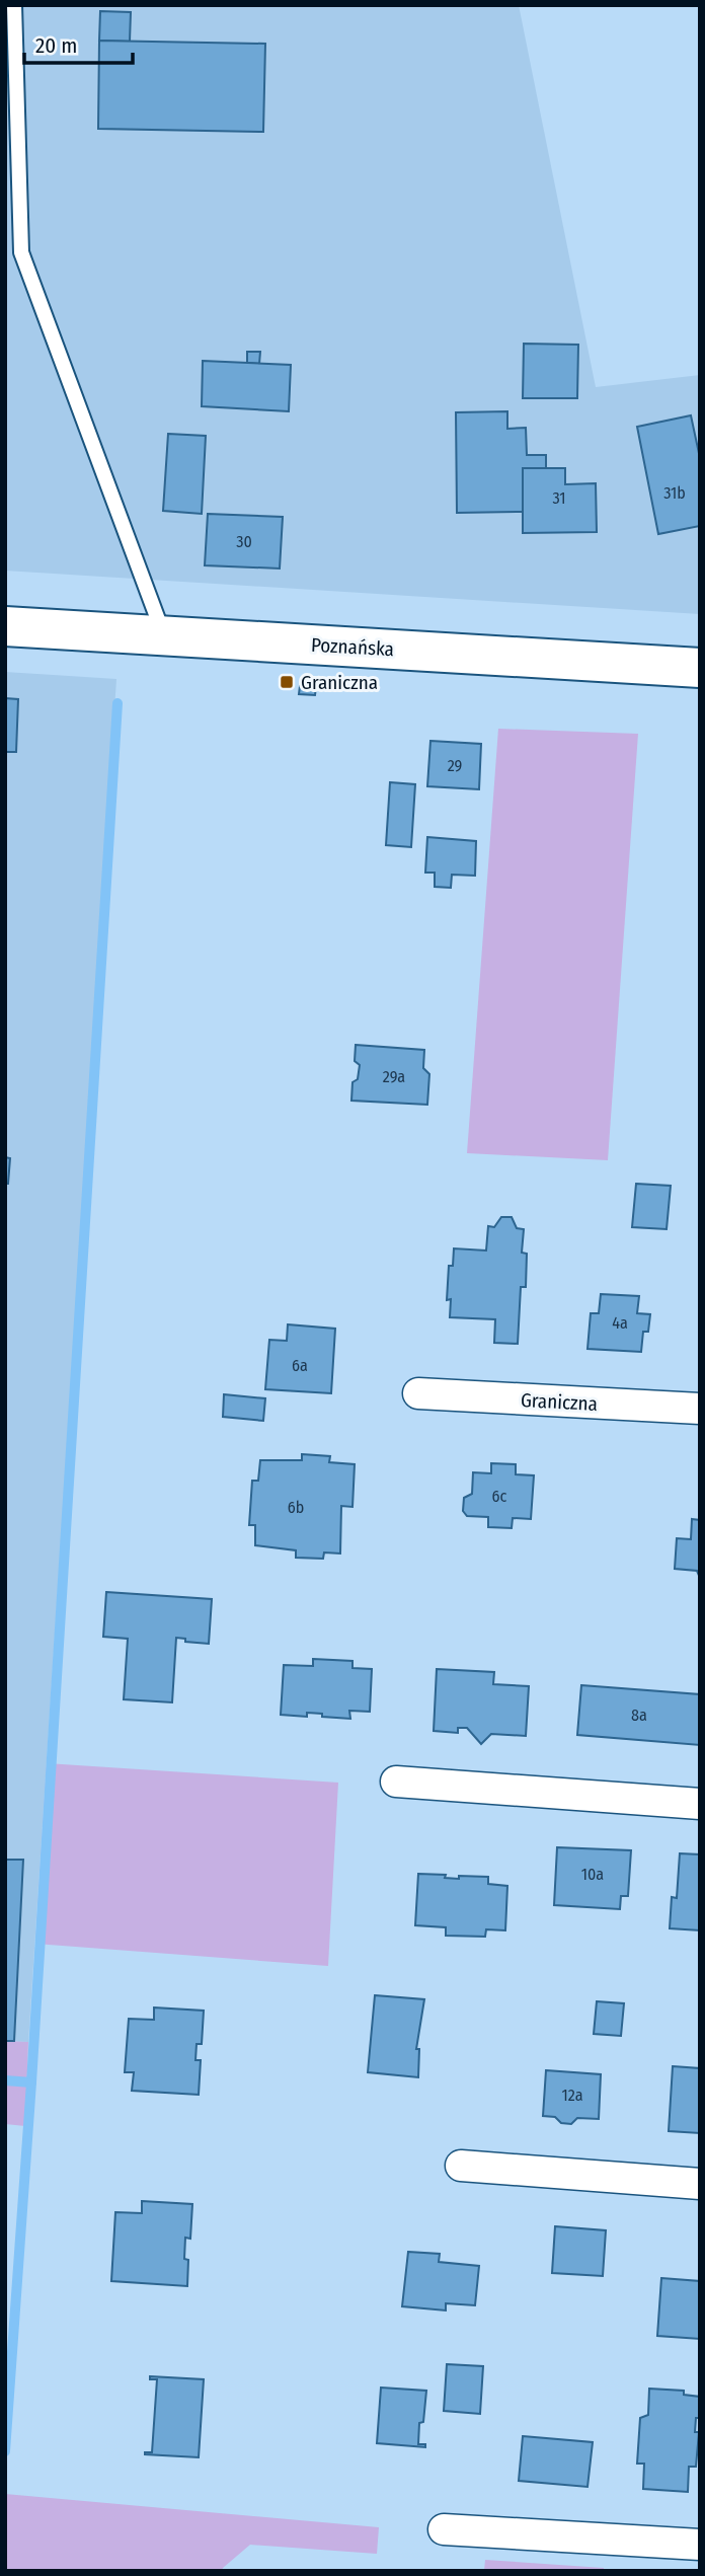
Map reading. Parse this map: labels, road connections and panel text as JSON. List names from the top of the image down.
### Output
{
  "streets": {
    "main road": ["Poznańska"],
    "street": ["Graniczna"]
  },
  "places": {
    "transit": ["Graniczna"]
  },
  "house_numbers": [
    "31b",
    "31",
    "30",
    "29",
    "29a",
    "4a",
    "6a",
    "6c",
    "6b",
    "8a",
    "10a",
    "12a"
  ],
  "scale_bar": "20 m"
}
